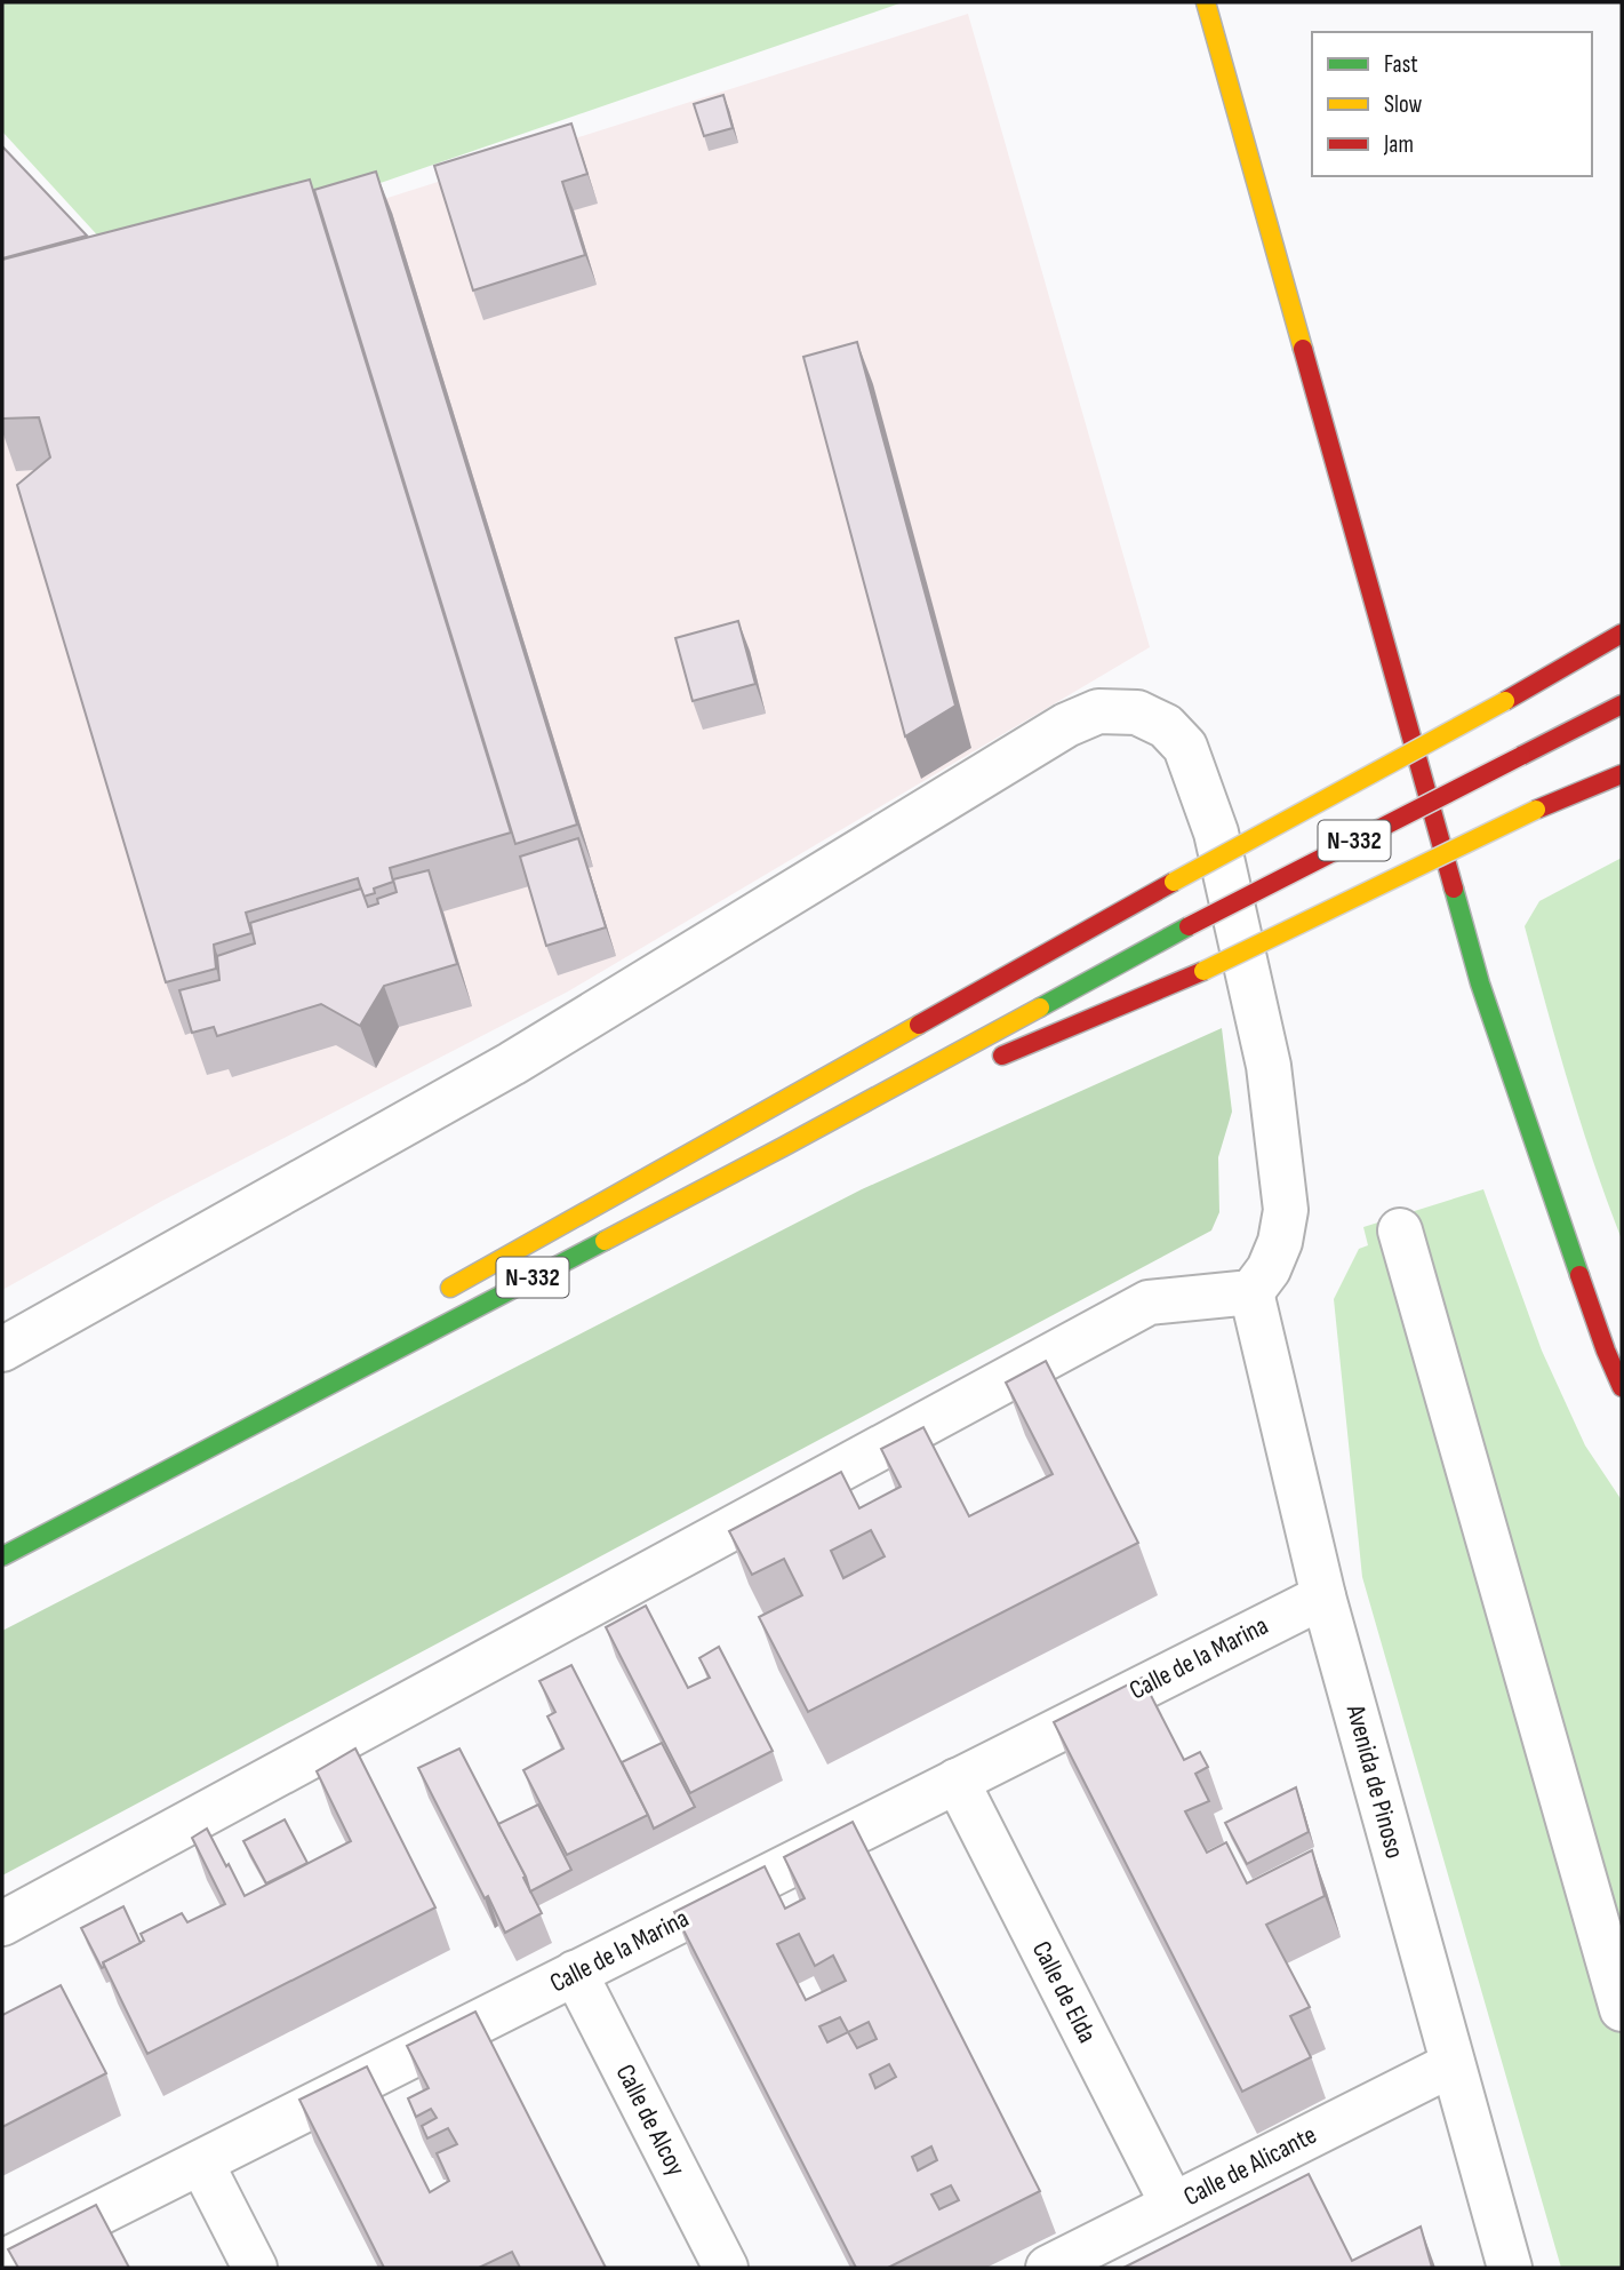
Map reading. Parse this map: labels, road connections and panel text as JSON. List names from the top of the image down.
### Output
{
  "streets": {
    "main road": ["N-332"],
    "street": [
      "Calle de la Marina",
      "Avenida de Pinoso",
      "Calle de Elda",
      "Calle de Alcoy",
      "Calle de Alicante"
    ]
  },
  "crossings": [
    ["Calle de la Marina", "Avenida de Pinoso"],
    ["Calle de la Marina", "Calle de Elda"],
    ["Calle de la Marina", "Calle de Alcoy"],
    ["Avenida de Pinoso", "Calle de Alicante"],
    ["Calle de Elda", "Calle de Alicante"]
  ],
  "legend": ["Fast", "Slow", "Jam"]
}
